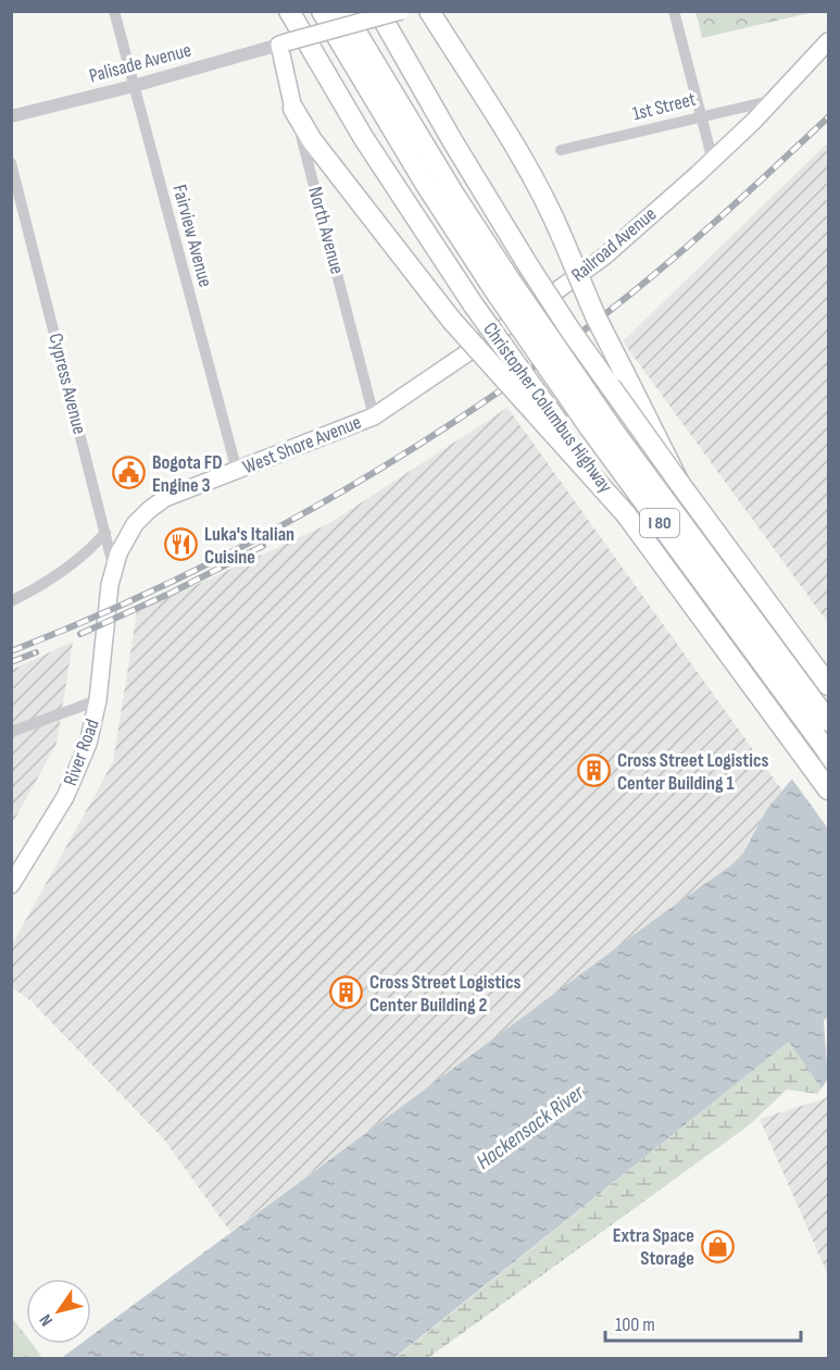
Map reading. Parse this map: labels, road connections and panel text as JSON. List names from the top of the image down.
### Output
{
  "streets": {
    "highway": ["Christopher Columbus Highway", "I 80"],
    "main road": [
      "North Avenue",
      "Railroad Avenue",
      "Cypress Avenue",
      "West Shore Avenue",
      "River Road"
    ],
    "street": ["Palisade Avenue", "1st Street", "Fairview Avenue"]
  },
  "crossings": [
    ["Palisade Avenue", "North Avenue"],
    ["Palisade Avenue", "Fairview Avenue"],
    ["1st Street", "Railroad Avenue"],
    ["North Avenue", "Railroad Avenue"],
    ["North Avenue", "West Shore Avenue"],
    ["Fairview Avenue", "West Shore Avenue"],
    ["Railroad Avenue", "West Shore Avenue"],
    ["Cypress Avenue", "West Shore Avenue"],
    ["Cypress Avenue", "River Road"]
  ],
  "water": ["Hackensack River"],
  "places": {
    "public building": ["Bogota FD Engine 3"],
    "restaurant": ["Luka's Italian Cuisine"],
    "building": ["Cross Street Logistics Center Building 1", "Cross Street Logistics Center Building 2"],
    "shop": ["Extra Space Storage"]
  },
  "scale_bar": "100 m",
  "north": "bottom left"
}
